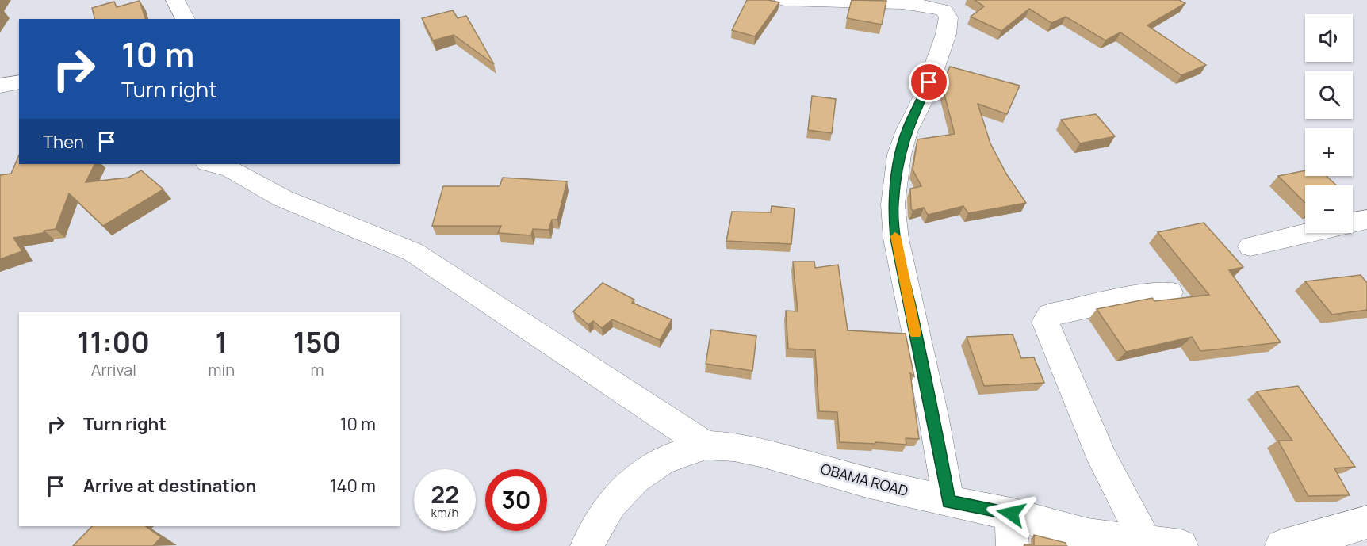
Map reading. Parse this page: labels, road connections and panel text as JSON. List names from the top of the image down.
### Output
{
  "streets": {
    "street": ["OBAMA ROAD"]
  },
  "page": {
    "map_buttons": ["+", "−"],
    "turn": ["10 m", "Turn right"],
    "then": "Then",
    "eta": [
      "11:00",
      "Arrival",
      "1",
      "min",
      "150",
      "m"
    ],
    "list": [
      {
        "name": "Turn right",
        "value": "10 m"
      },
      {
        "name": "Arrive at destination",
        "value": "140 m"
      }
    ],
    "speed": "22 km/h",
    "limit": "30"
  }
}
